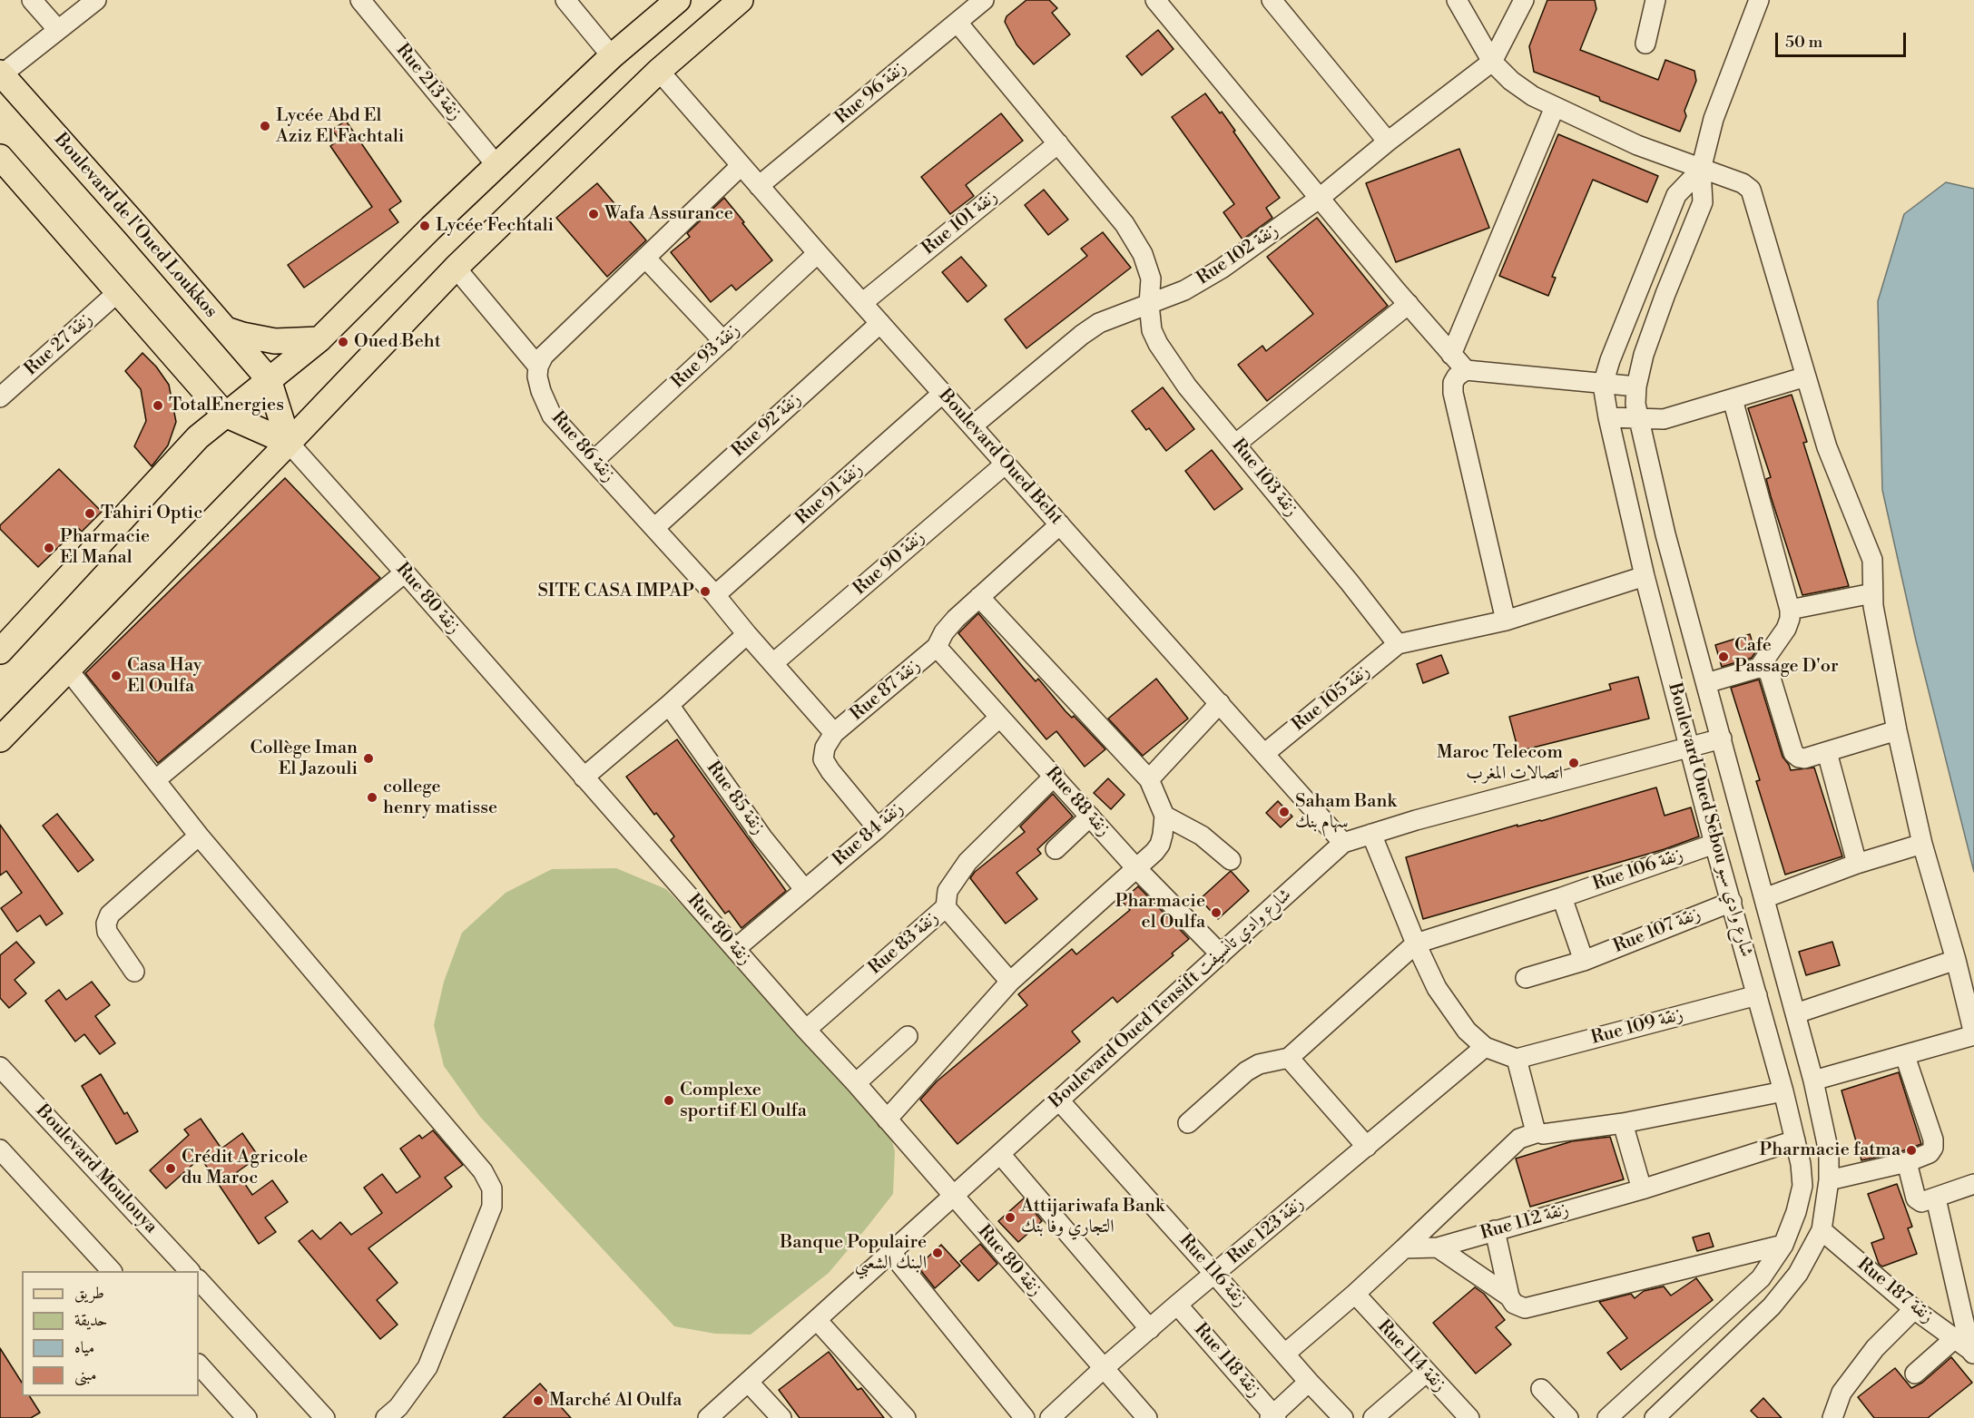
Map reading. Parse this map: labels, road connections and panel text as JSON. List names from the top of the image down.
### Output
{
  "streets": {
    "main road": ["Boulevard de l'Oued Loukkos"],
    "street": [
      "Rue 213 زنقة",
      "Rue 96 زنقة",
      "Rue 101 زنقة",
      "Rue 102 زنقة",
      "Rue 27 زنقة",
      "Rue 93 زنقة",
      "Rue 92 زنقة",
      "Rue 86 زنقة",
      "Boulevard Oued Beht",
      "Rue 103 زنقة",
      "Rue 91 زنقة",
      "Rue 90 زنقة",
      "Rue 80 زنقة",
      "Rue 87 زنقة",
      "Rue 105 زنقة",
      "Rue 85 زنقة",
      "Rue 88 زنقة",
      "Boulevard Oued Sebou شارع وادي سبو",
      "Rue 84 زنقة",
      "Rue 106 زنقة",
      "Rue 107 زنقة",
      "Rue 83 زنقة",
      "Boulevard Oued Tensift شارع وادي تانسيفت",
      "Rue 109 زنقة",
      "Boulevard Moulouya",
      "Rue 112 زنقة",
      "Rue 123 زنقة",
      "Rue 116 زنقة",
      "Rue 187 زنقة",
      "Rue 114 زنقة",
      "Rue 118 زنقة"
    ]
  },
  "crossings": [
    ["Rue 96 زنقة", "Boulevard Oued Beht"],
    ["Rue 96 زنقة", "Rue 103 زنقة"],
    ["Rue 101 زنقة", "Boulevard Oued Beht"],
    ["Rue 101 زنقة", "Rue 103 زنقة"],
    ["Rue 102 زنقة", "Boulevard Oued Beht"],
    ["Rue 102 زنقة", "Rue 103 زنقة"],
    ["Rue 93 زنقة", "Rue 86 زنقة"],
    ["Rue 93 زنقة", "Boulevard Oued Beht"],
    ["Rue 92 زنقة", "Rue 86 زنقة"],
    ["Rue 92 زنقة", "Boulevard Oued Beht"],
    ["Rue 86 زنقة", "Rue 91 زنقة"],
    ["Rue 86 زنقة", "Rue 90 زنقة"],
    ["Rue 86 زنقة", "Rue 87 زنقة"],
    ["Boulevard Oued Beht", "Rue 91 زنقة"],
    ["Boulevard Oued Beht", "Rue 90 زنقة"],
    ["Boulevard Oued Beht", "Rue 87 زنقة"],
    ["Boulevard Oued Beht", "Rue 105 زنقة"],
    ["Boulevard Oued Beht", "Boulevard Oued Tensift شارع وادي تانسيفت"],
    ["Rue 103 زنقة", "Rue 105 زنقة"],
    ["Rue 80 زنقة", "Rue 84 زنقة"],
    ["Rue 80 زنقة", "Rue 83 زنقة"],
    ["Rue 80 زنقة", "Boulevard Oued Tensift شارع وادي تانسيفت"],
    ["Rue 80 زنقة", "Rue 123 زنقة"],
    ["Rue 87 زنقة", "Rue 88 زنقة"],
    ["Rue 85 زنقة", "Rue 84 زنقة"],
    ["Rue 88 زنقة", "Rue 84 زنقة"],
    ["Rue 88 زنقة", "Rue 83 زنقة"],
    ["Rue 88 زنقة", "Boulevard Oued Tensift شارع وادي تانسيفت"],
    ["Boulevard Oued Sebou شارع وادي سبو", "Rue 106 زنقة"],
    ["Boulevard Oued Sebou شارع وادي سبو", "Rue 107 زنقة"],
    ["Boulevard Oued Sebou شارع وادي سبو", "Boulevard Oued Tensift شارع وادي تانسيفت"],
    ["Boulevard Oued Sebou شارع وادي سبو", "Rue 109 زنقة"],
    ["Boulevard Oued Sebou شارع وادي سبو", "Rue 112 زنقة"],
    ["Boulevard Oued Sebou شارع وادي سبو", "Rue 187 زنقة"],
    ["Boulevard Oued Tensift شارع وادي تانسيفت", "Rue 116 زنقة"],
    ["Rue 123 زنقة", "Rue 116 زنقة"],
    ["Rue 123 زنقة", "Rue 118 زنقة"]
  ],
  "places": [
    "Lycée Abd El Aziz El Fachtali",
    "Wafa Assurance",
    "Lycée Fechtali",
    "Oued Beht",
    "TotalEnergies",
    "Tahiri Optic",
    "Pharmacie El Manal",
    "SITE CASA IMPAP",
    "Cafe Passage D'or",
    "Casa Hay El Oulfa",
    "Collège Iman El Jazouli",
    "Maroc Telecom اتصالات المغرب",
    "college henry matisse",
    "Saham Bank سهام بنك",
    "Pharmacie el Oulfa",
    "Complexe sportif El Oulfa",
    "Pharmacie fatma",
    "Crédit Agricole du Maroc",
    "Attijariwafa Bank التجاري وفا بنك",
    "Banque Populaire البنك الشعبي",
    "Marché Al Oulfa"
  ],
  "legend": [
    "طريق",
    "حديقة",
    "مياه",
    "مبنى"
  ],
  "scale_bar": "50 m"
}
